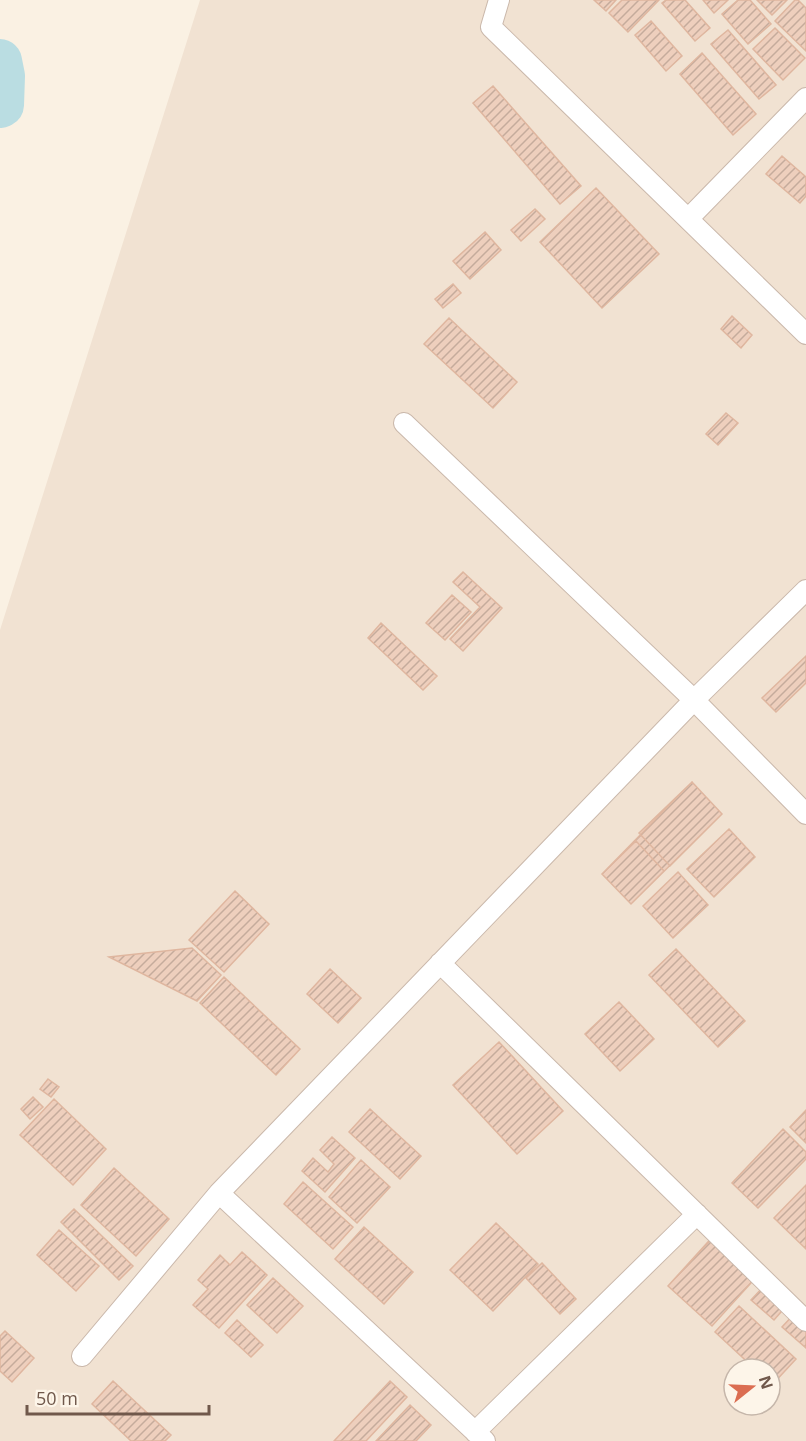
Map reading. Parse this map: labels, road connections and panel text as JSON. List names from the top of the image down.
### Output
{
  "scale_bar": "50 m",
  "north": "right"
}
